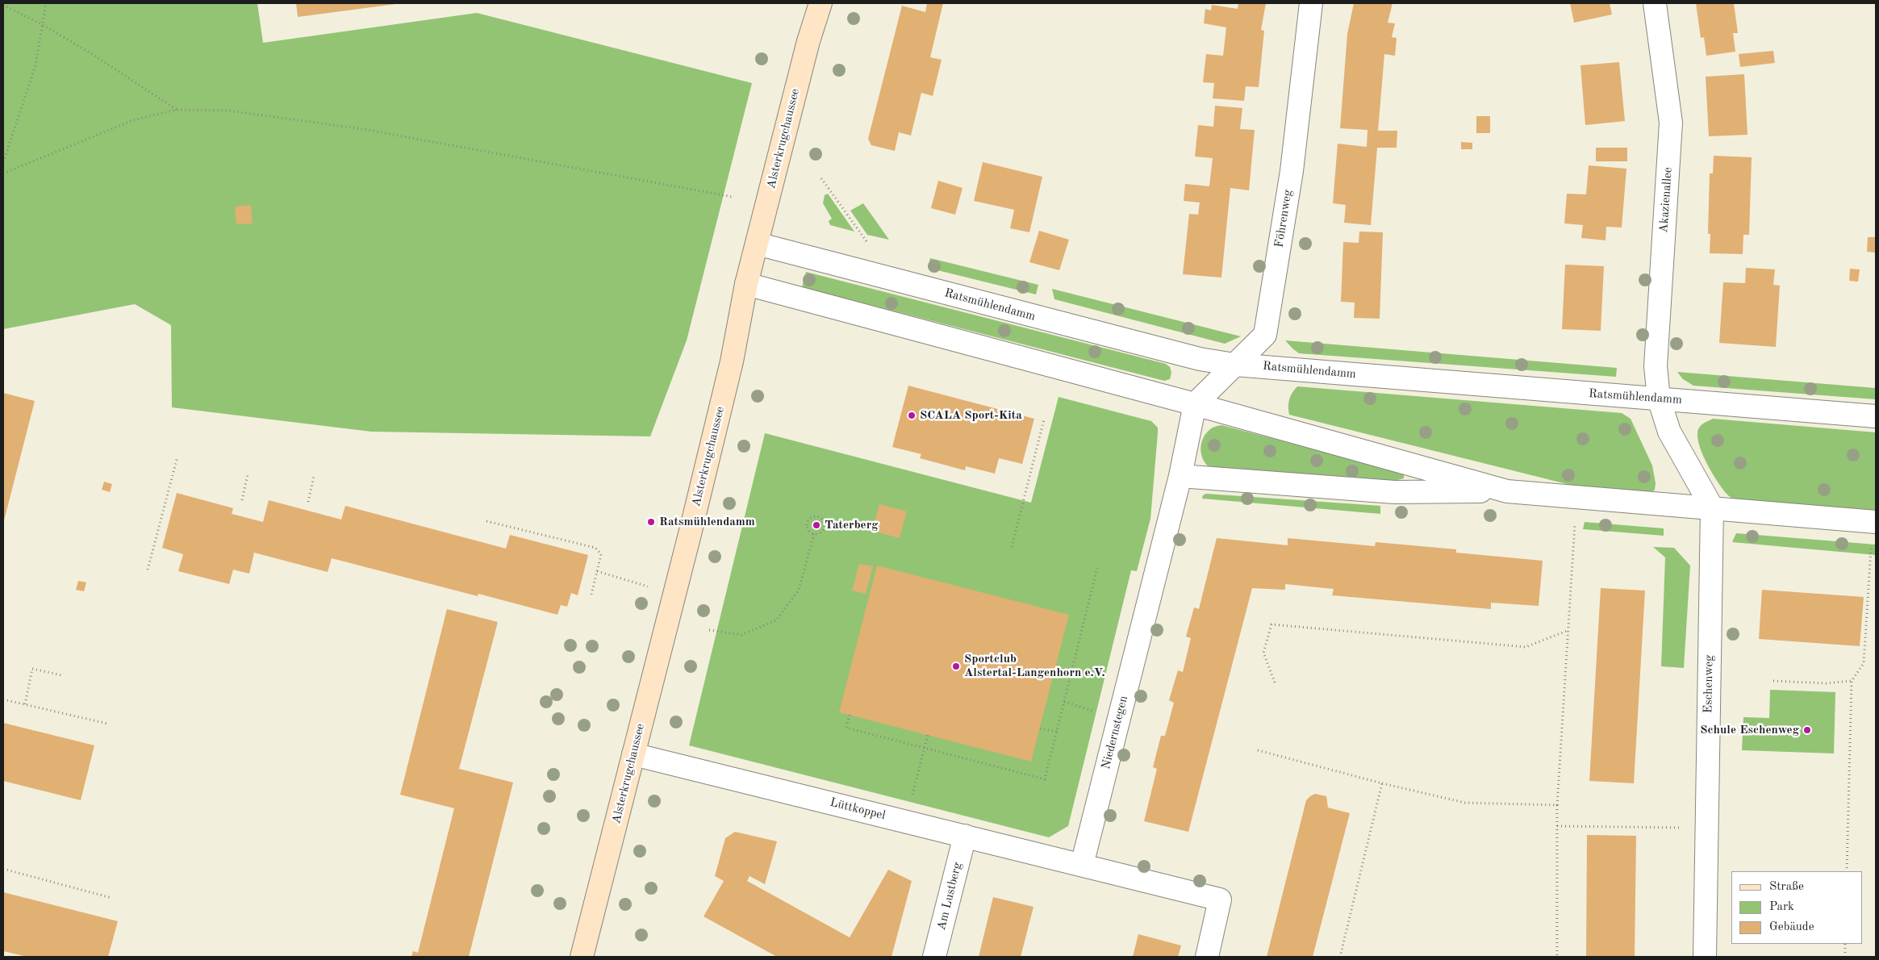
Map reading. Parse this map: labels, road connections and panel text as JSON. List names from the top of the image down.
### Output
{
  "streets": {
    "main road": ["Alsterkrugchaussee"],
    "street": [
      "Akazienallee",
      "Föhrenweg",
      "Ratsmühlendamm",
      "Eschenweg",
      "Niedernstegen",
      "Lüttkoppel",
      "Am Lustberg"
    ]
  },
  "crossings": [
    ["Alsterkrugchaussee", "Ratsmühlendamm"],
    ["Alsterkrugchaussee", "Lüttkoppel"],
    ["Akazienallee", "Ratsmühlendamm"],
    ["Akazienallee", "Eschenweg"],
    ["Föhrenweg", "Ratsmühlendamm"],
    ["Föhrenweg", "Niedernstegen"],
    ["Niedernstegen", "Lüttkoppel"],
    ["Lüttkoppel", "Am Lustberg"]
  ],
  "places": [
    "SCALA Sport-Kita",
    "Ratsmühlendamm",
    "Taterberg",
    "Sportclub Alstertal-Langenhorn e.V.",
    "Schule Eschenweg"
  ],
  "legend": ["Straße", "Park", "Gebäude"]
}
